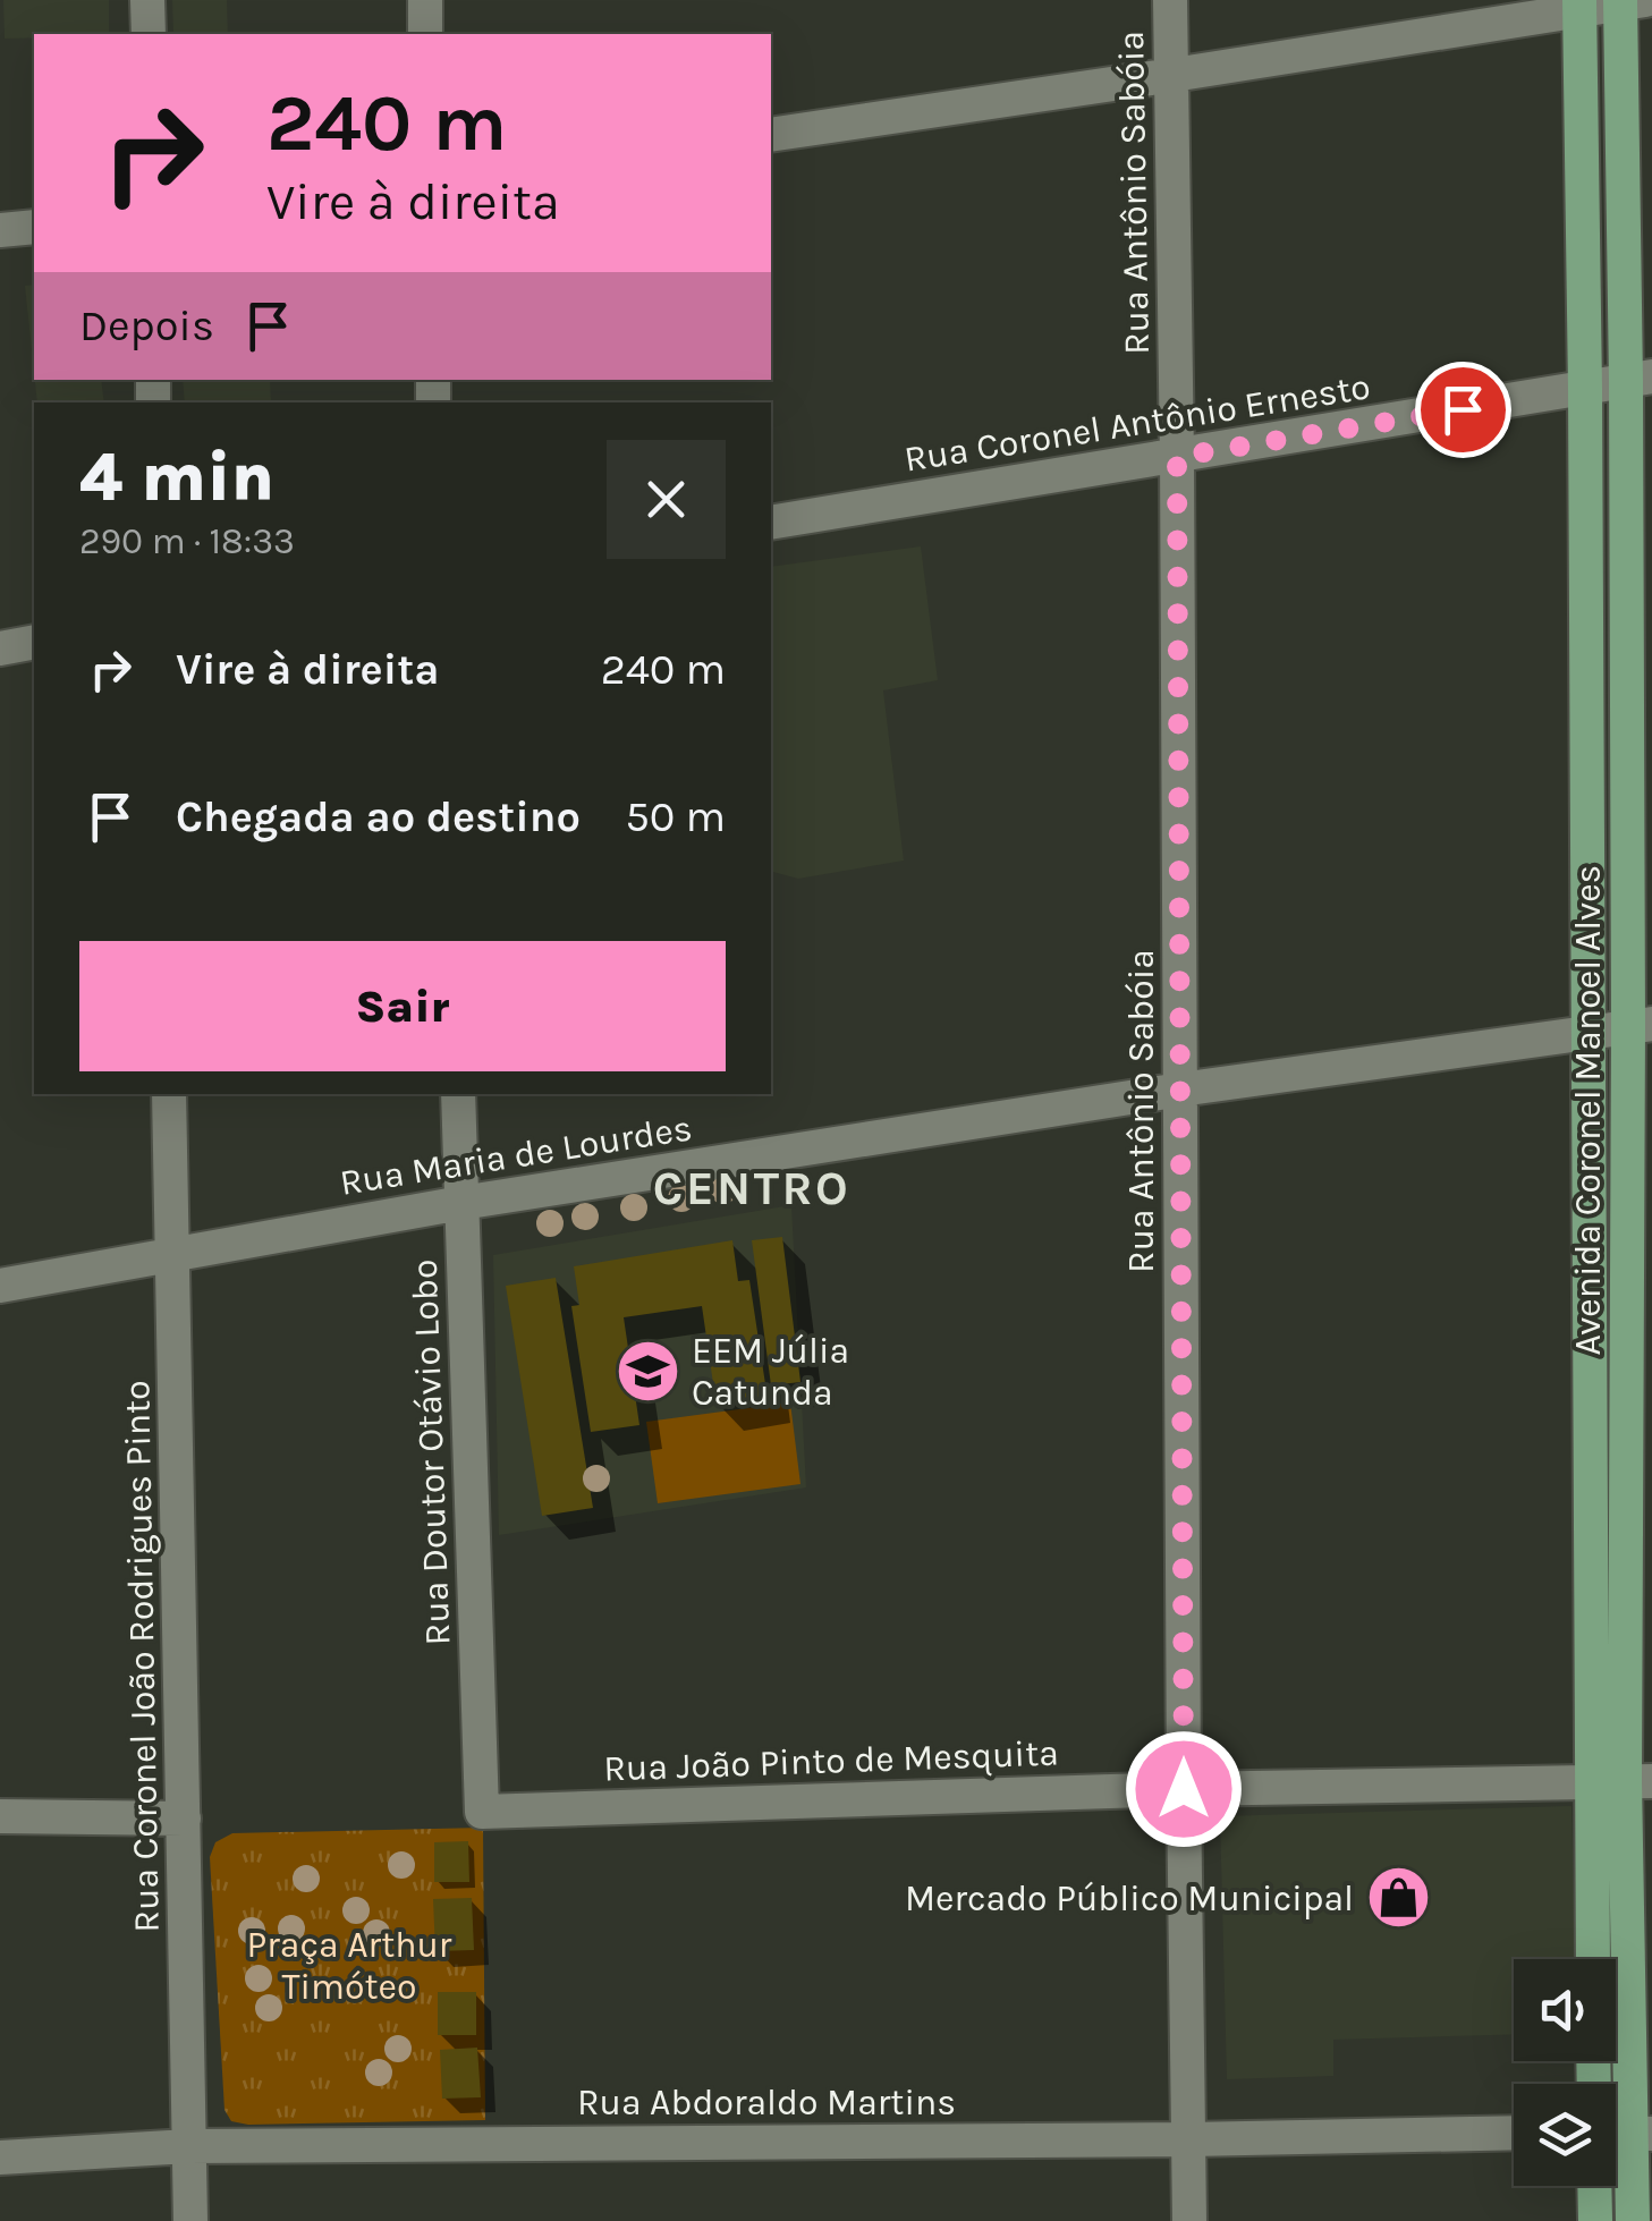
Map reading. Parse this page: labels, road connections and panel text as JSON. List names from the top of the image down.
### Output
{
  "streets": {
    "main road": ["Avenida Coronel Manoel Alves"],
    "street": [
      "Rua Antônio Sabóia",
      "Rua Coronel Antônio Ernesto",
      "Rua Maria de Lourdes",
      "Rua Doutor Otávio Lobo",
      "Rua Coronel João Rodrigues Pinto",
      "Rua João Pinto de Mesquita",
      "Rua Abdoraldo Martins"
    ]
  },
  "crossings": [
    ["Rua Antônio Sabóia", "Rua Coronel Antônio Ernesto"],
    ["Rua Antônio Sabóia", "Rua Maria de Lourdes"],
    ["Rua Antônio Sabóia", "Rua João Pinto de Mesquita"],
    ["Rua Antônio Sabóia", "Rua Abdoraldo Martins"],
    ["Rua Coronel Antônio Ernesto", "Avenida Coronel Manoel Alves"],
    ["Avenida Coronel Manoel Alves", "Rua Maria de Lourdes"],
    ["Avenida Coronel Manoel Alves", "Rua João Pinto de Mesquita"],
    ["Rua Maria de Lourdes", "Rua Doutor Otávio Lobo"],
    ["Rua Maria de Lourdes", "Rua Coronel João Rodrigues Pinto"],
    ["Rua Doutor Otávio Lobo", "Rua João Pinto de Mesquita"],
    ["Rua Coronel João Rodrigues Pinto", "Rua Abdoraldo Martins"]
  ],
  "districts": ["CENTRO"],
  "parks": ["Praça Arthur Timóteo"],
  "places": {
    "school or university": ["EEM Júlia Catunda"],
    "shop": ["Mercado Público Municipal"]
  },
  "page": {
    "turn": ["240 m", "Vire à direita"],
    "then": "Depois",
    "heading": ["4 min", "290 m · 18:33"],
    "list": [
      {
        "name": "Vire à direita",
        "value": "240 m"
      },
      {
        "name": "Chegada ao destino",
        "value": "50 m"
      }
    ],
    "buttons": "Sair"
  }
}
